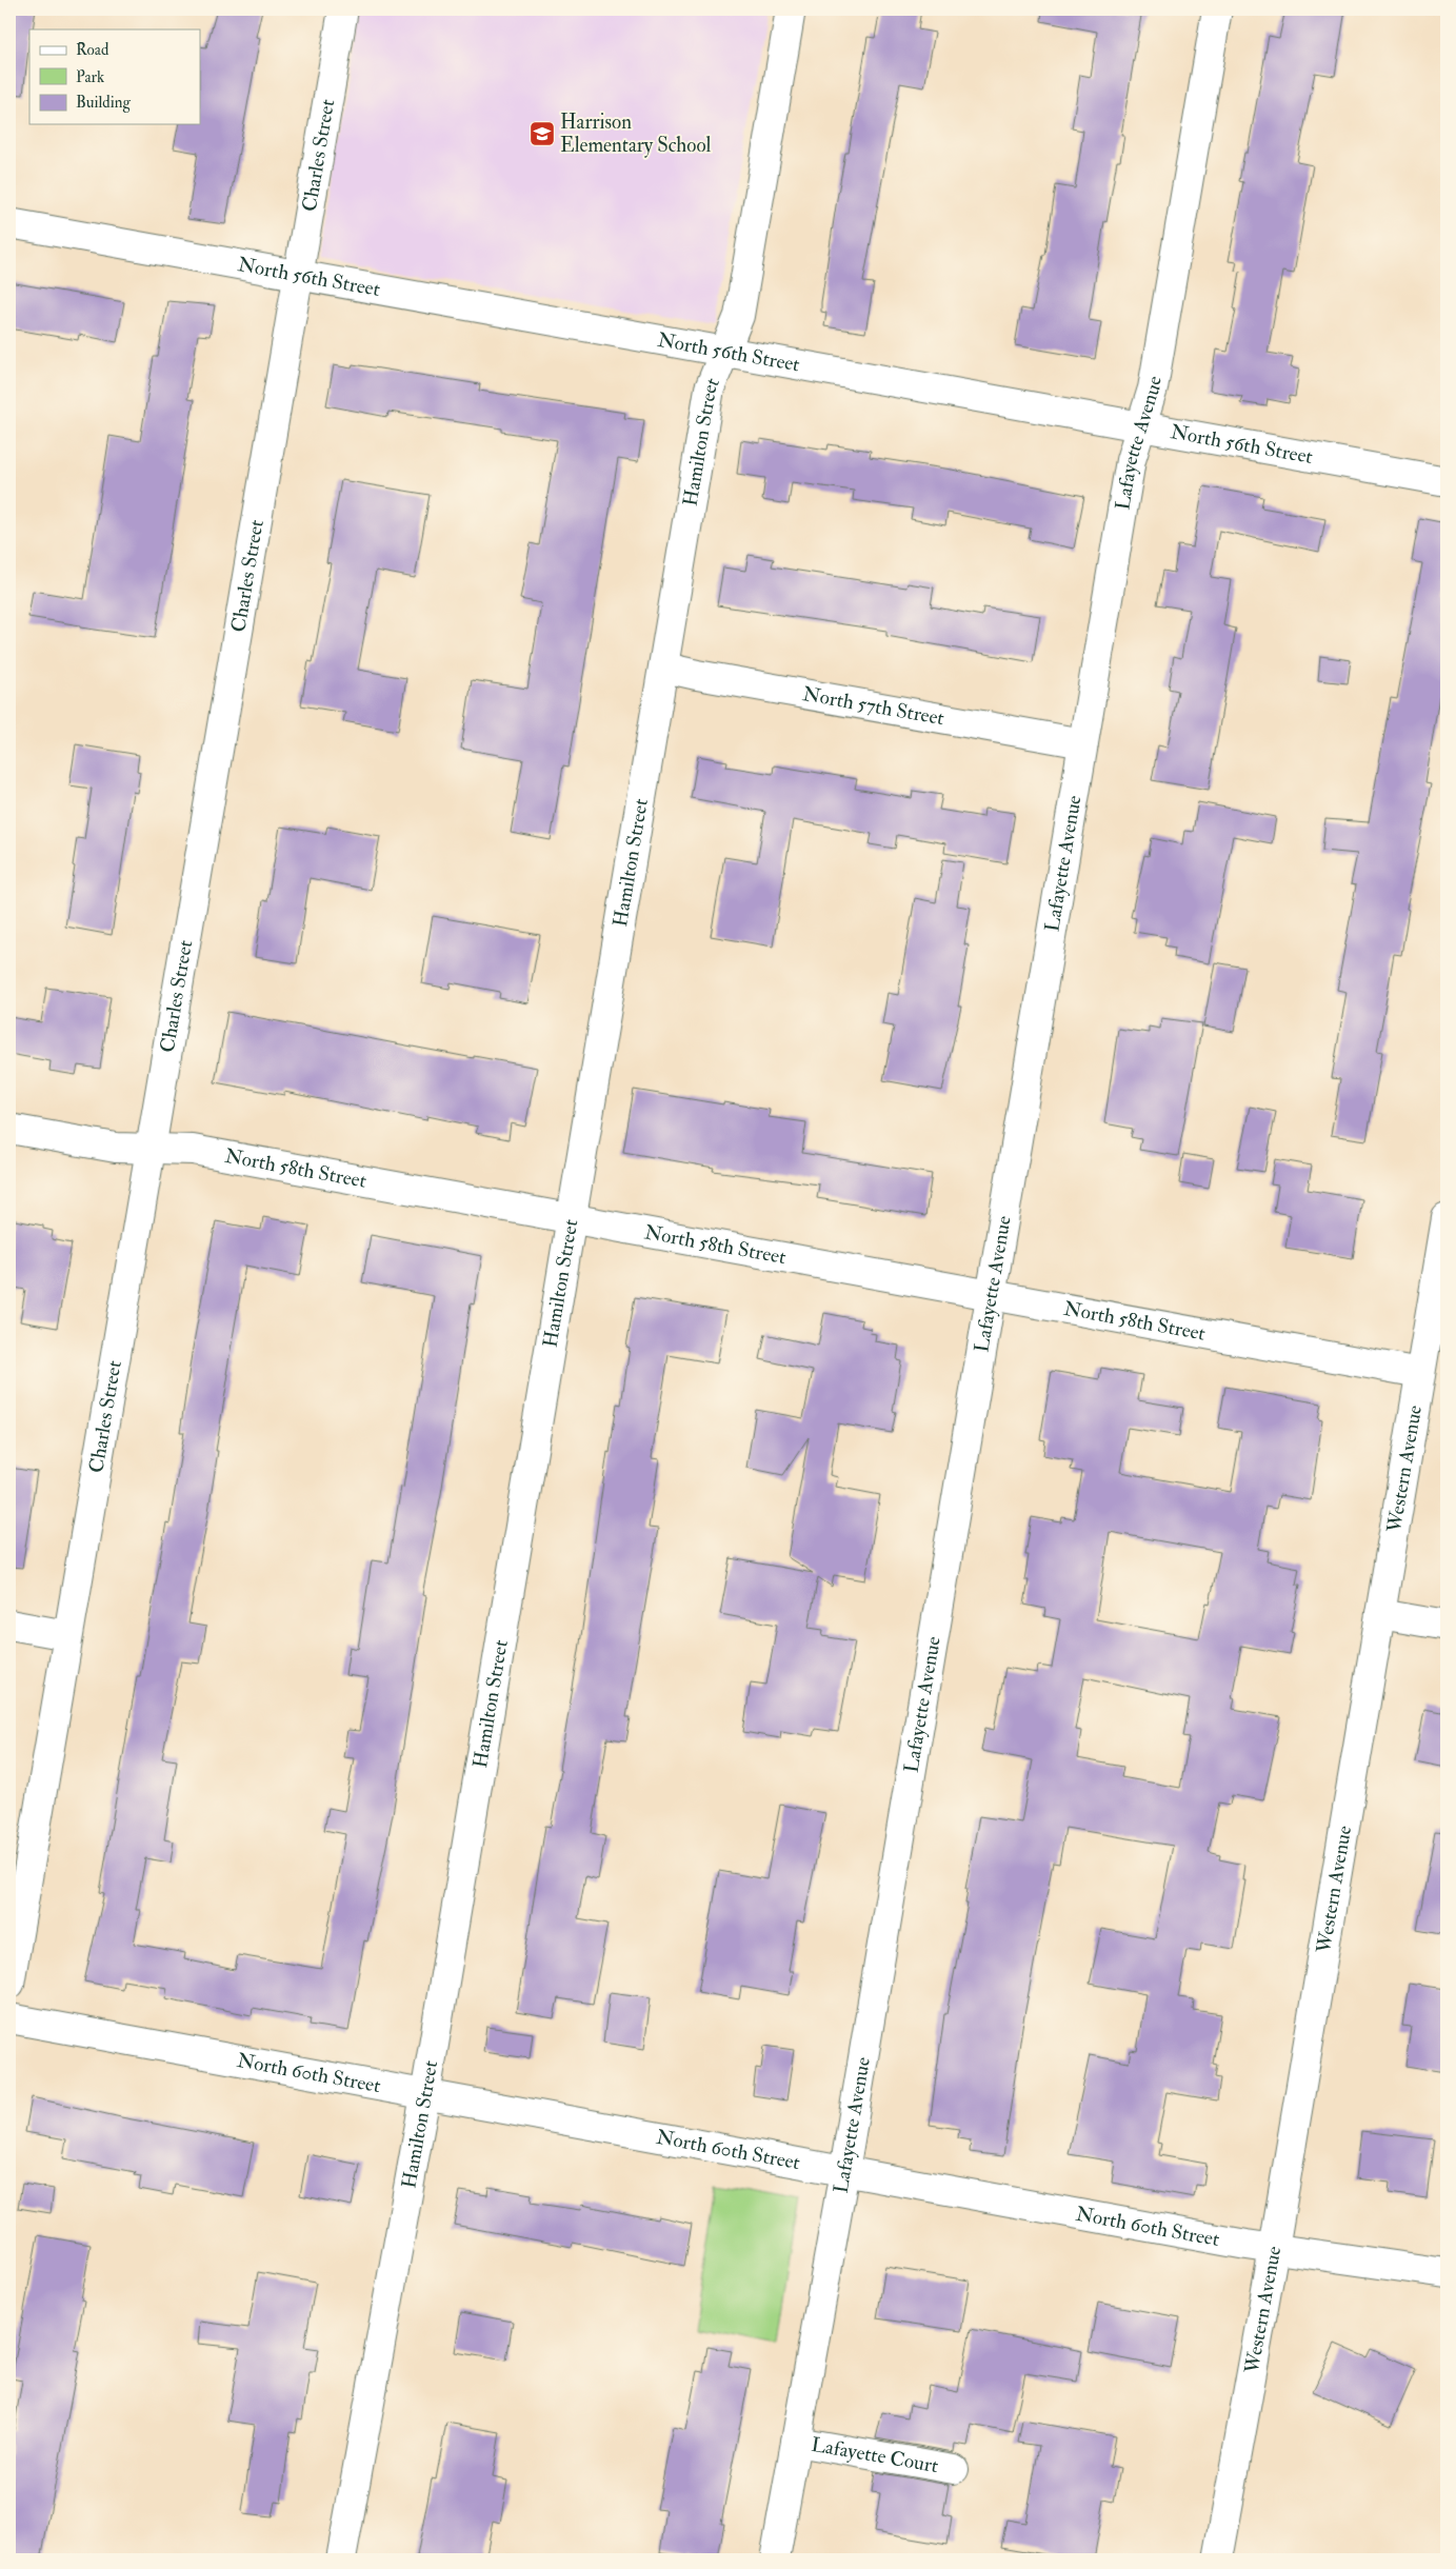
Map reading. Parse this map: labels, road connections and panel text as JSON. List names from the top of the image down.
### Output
{
  "streets": {
    "street": [
      "Charles Street",
      "North 56th Street",
      "Hamilton Street",
      "Lafayette Avenue",
      "North 57th Street",
      "North 58th Street",
      "Western Avenue",
      "North 60th Street",
      "Lafayette Court"
    ]
  },
  "crossings": [
    ["Charles Street", "North 56th Street"],
    ["Charles Street", "North 58th Street"],
    ["North 56th Street", "Hamilton Street"],
    ["North 56th Street", "Lafayette Avenue"],
    ["Hamilton Street", "North 57th Street"],
    ["Hamilton Street", "North 58th Street"],
    ["Hamilton Street", "North 60th Street"],
    ["Lafayette Avenue", "North 57th Street"],
    ["Lafayette Avenue", "North 58th Street"],
    ["Lafayette Avenue", "North 60th Street"],
    ["Lafayette Avenue", "Lafayette Court"],
    ["North 58th Street", "Western Avenue"],
    ["Western Avenue", "North 60th Street"]
  ],
  "places": {
    "school or university": ["Harrison Elementary School"]
  },
  "legend": ["Road", "Park", "Building"]
}
